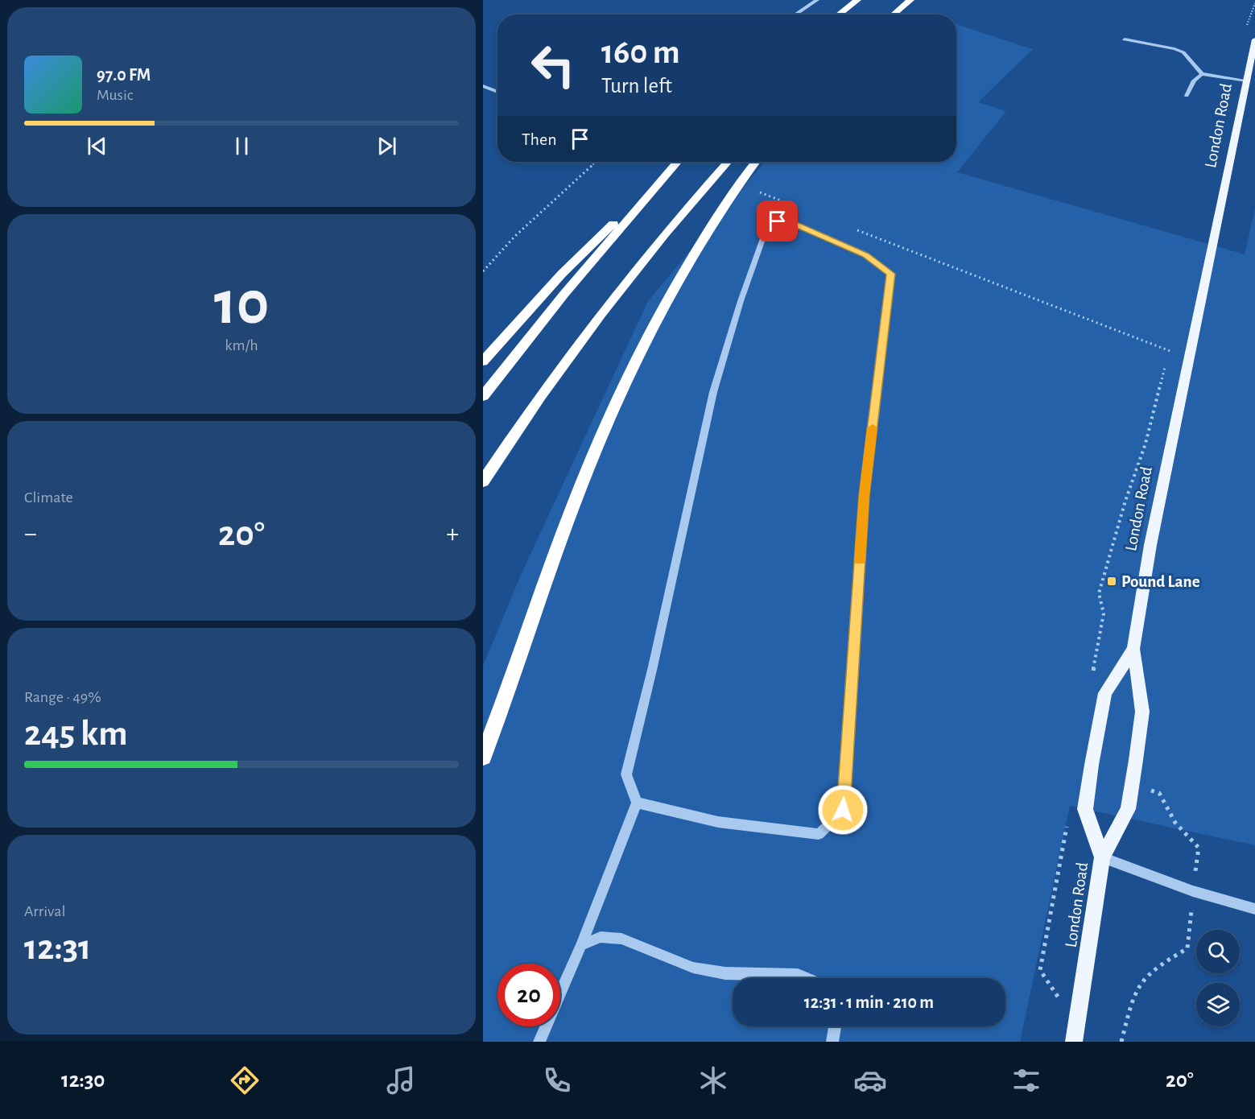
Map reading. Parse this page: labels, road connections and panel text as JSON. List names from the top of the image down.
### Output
{
  "streets": {
    "main road": ["London Road"]
  },
  "places": {
    "transit": ["Pound Lane"]
  },
  "page": {
    "turn": ["160 m", "Turn left"],
    "song": ["97.0 FM", "Music"],
    "then": "Then",
    "tile": [
      ["10", "km/h"],
      "Climate",
      ["Range · 49%", "245 km"],
      ["Arrival", "12:31"]
    ],
    "heat": ["−", "20°", "+"],
    "limit": "20",
    "trip": "12:31 · 1 min · 210 m",
    "tabs": ["12:30", "20°"]
  }
}
